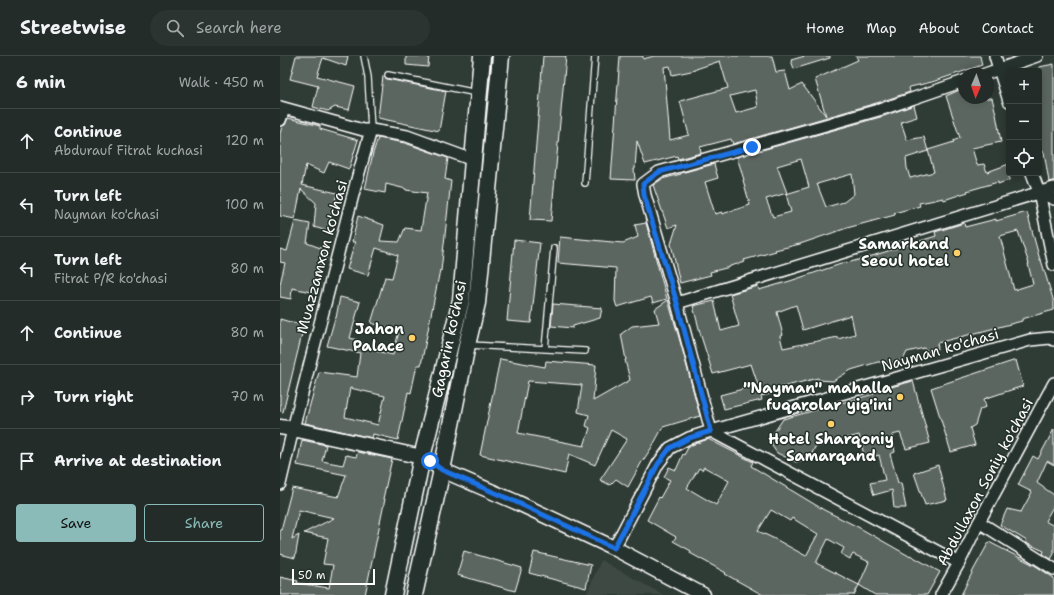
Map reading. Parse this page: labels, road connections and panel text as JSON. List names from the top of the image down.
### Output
{
  "streets": {
    "main road": ["Gagarin ko'chasi"],
    "street": ["Muazzamxon ko'chasi", "Nayman ko'chasi", "Abdullaxon Soniy ko'chasi"]
  },
  "places": [
    "Samarkand Seoul hotel",
    "Jahon Palace",
    "\"Nayman\" mahalla fuqarolar yig'ini",
    "Hotel Sharqoniy Samarqand"
  ],
  "scale_bar": "50 m",
  "north": "bottom",
  "page": {
    "header": "Streetwise",
    "search": "Search here",
    "nav": [
      "Home",
      "Map",
      "About",
      "Contact"
    ],
    "heading": ["6 min", "Walk · 450 m"],
    "map_buttons": ["+", "−"],
    "list": [
      ["Continue", "Abdurauf Fitrat kuchasi", "120 m"],
      ["Turn left", "Nayman ko'chasi", "100 m"],
      ["Turn left", "Fitrat P/R ko'chasi", "80 m"],
      ["Continue", "80 m"],
      ["Turn right", "70 m"],
      "Arrive at destination"
    ],
    "buttons": ["Save", "Share"],
    "scale": "50 m"
  }
}
